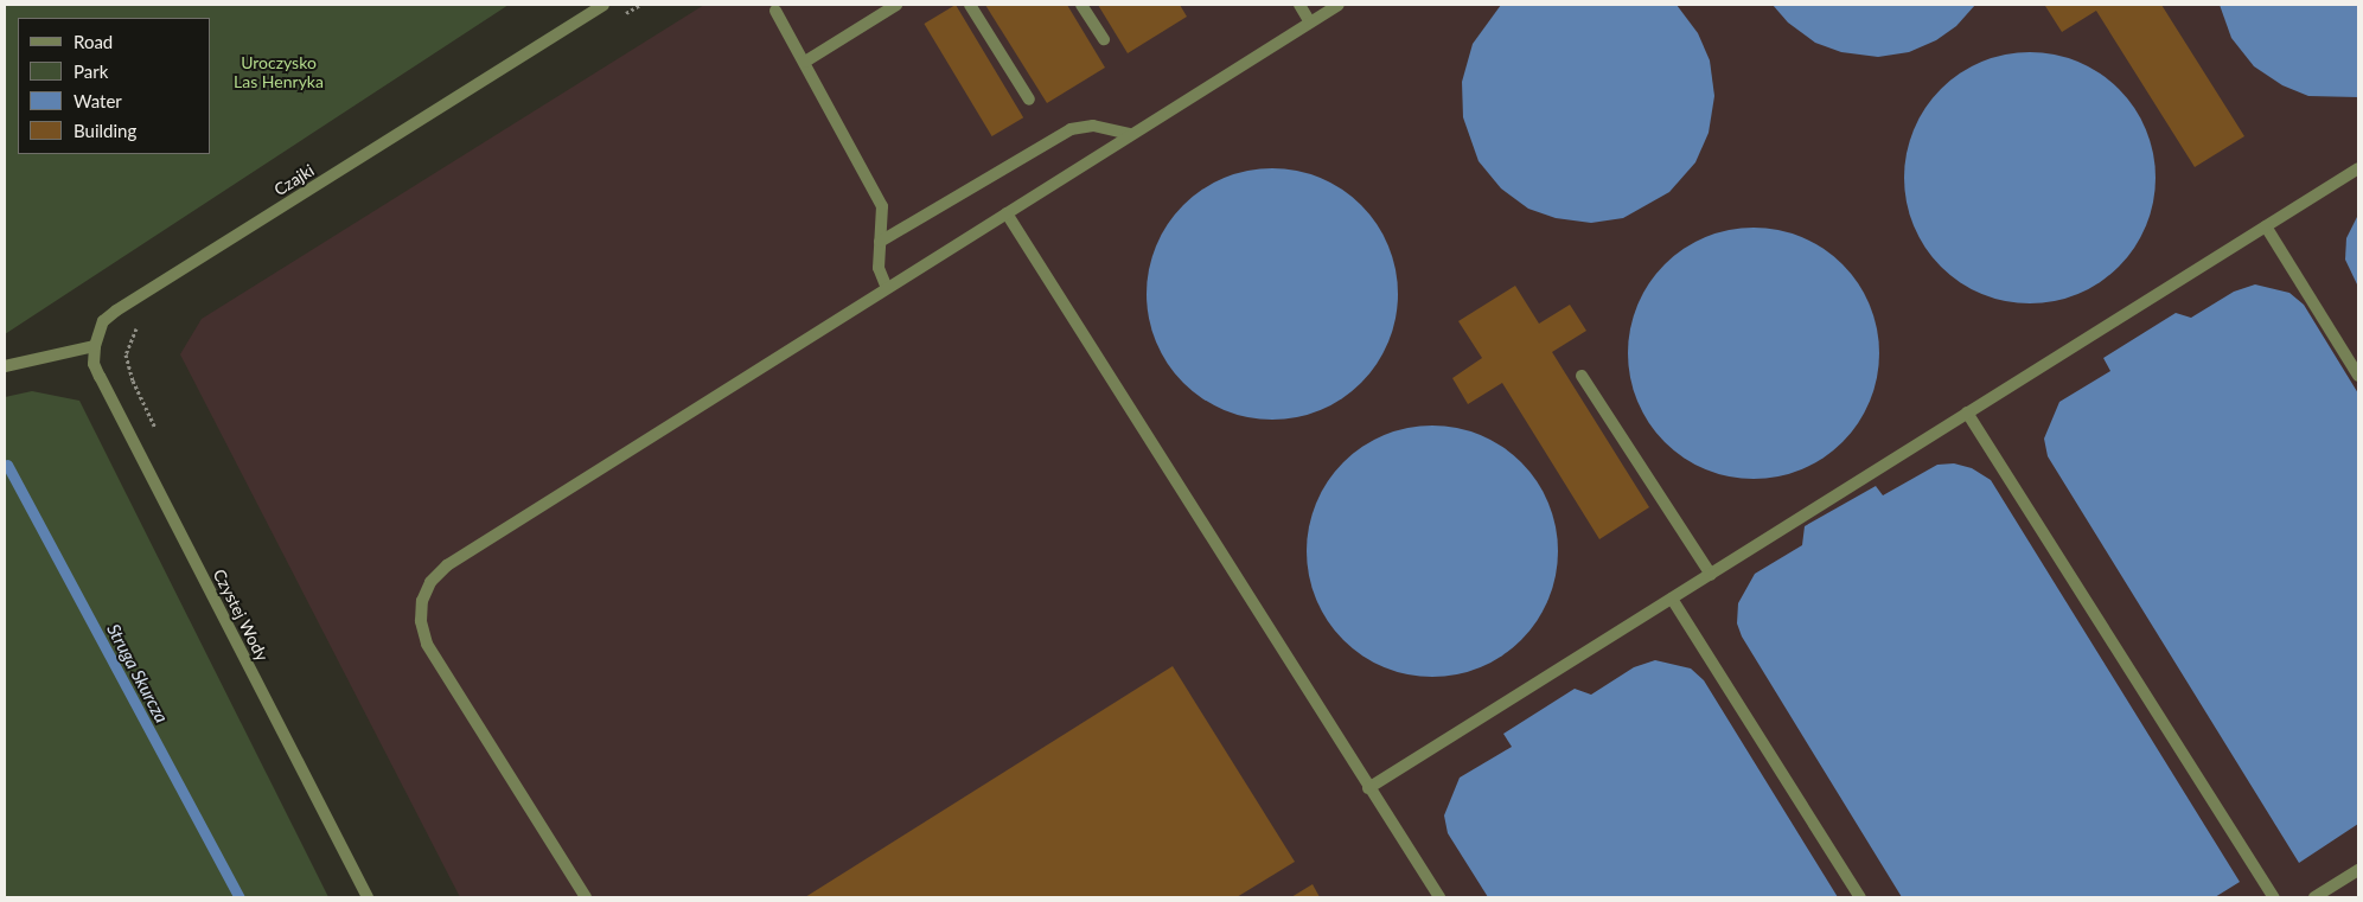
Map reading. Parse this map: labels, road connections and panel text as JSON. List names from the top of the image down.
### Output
{
  "streets": {
    "street": ["Czajki", "Czystej Wody"]
  },
  "crossings": [
    ["Czajki", "Czystej Wody"]
  ],
  "water": ["Struga Skurcza"],
  "parks": ["Uroczysko Las Henryka"],
  "legend": [
    "Road",
    "Park",
    "Water",
    "Building"
  ]
}
